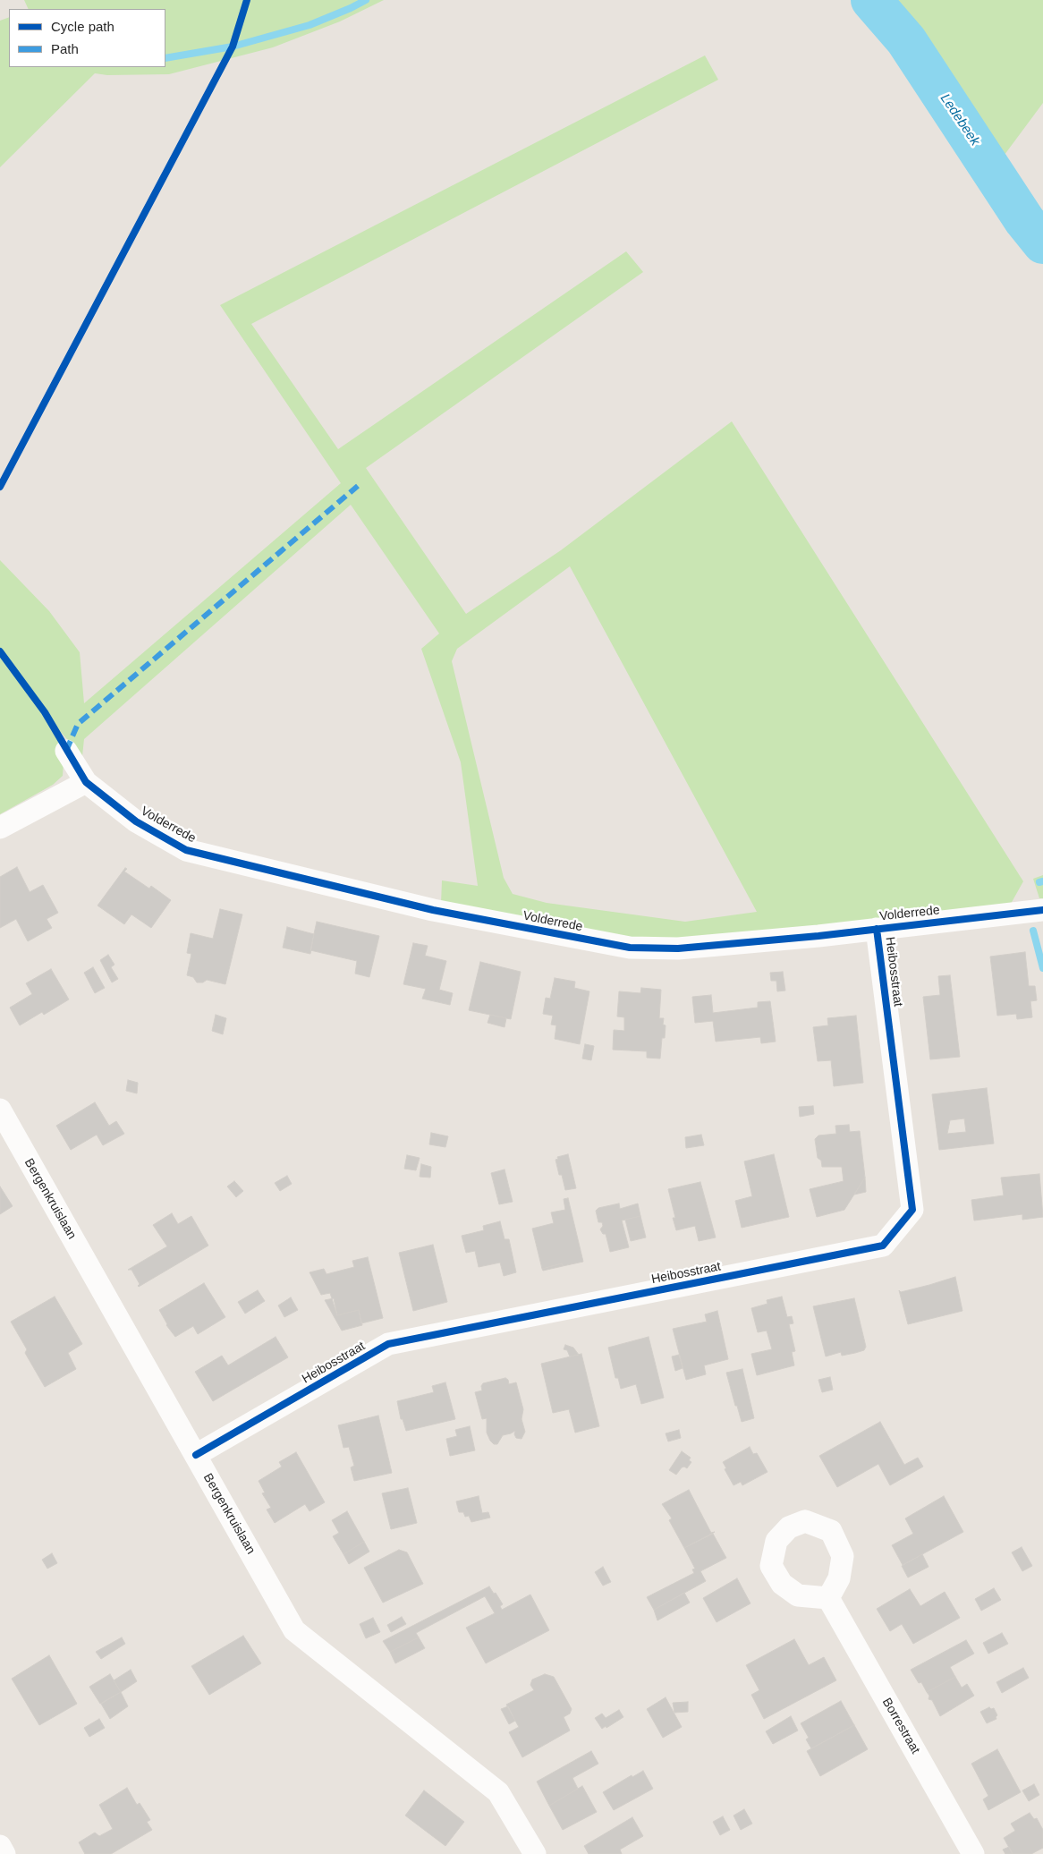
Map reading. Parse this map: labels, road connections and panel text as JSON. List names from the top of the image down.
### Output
{
  "streets": {
    "street": [
      "Volderrede",
      "Heibosstraat",
      "Bergenkruislaan",
      "Borrestraat"
    ]
  },
  "crossings": [
    ["Volderrede", "Heibosstraat"],
    ["Heibosstraat", "Bergenkruislaan"]
  ],
  "water": ["Ledebeek"],
  "legend": ["Cycle path", "Path"]
}
